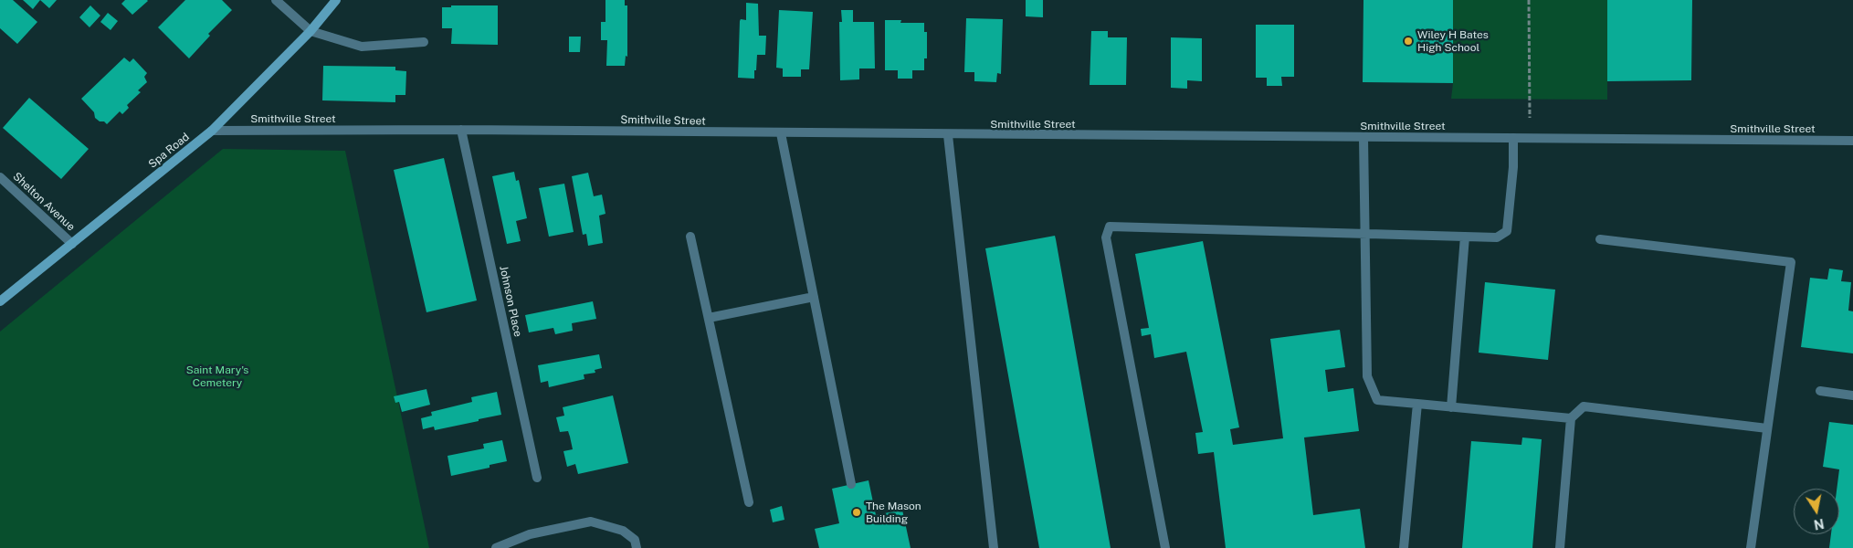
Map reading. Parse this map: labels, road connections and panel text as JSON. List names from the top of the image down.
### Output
{
  "streets": {
    "main road": ["Spa Road"],
    "street": ["Smithville Street", "Shelton Avenue", "Johnson Place"]
  },
  "crossings": [
    ["Smithville Street", "Spa Road"],
    ["Smithville Street", "Johnson Place"],
    ["Spa Road", "Shelton Avenue"]
  ],
  "parks": ["Saint Mary's Cemetery"],
  "places": ["Wiley H Bates High School", "The Mason Building"],
  "north": "bottom"
}
